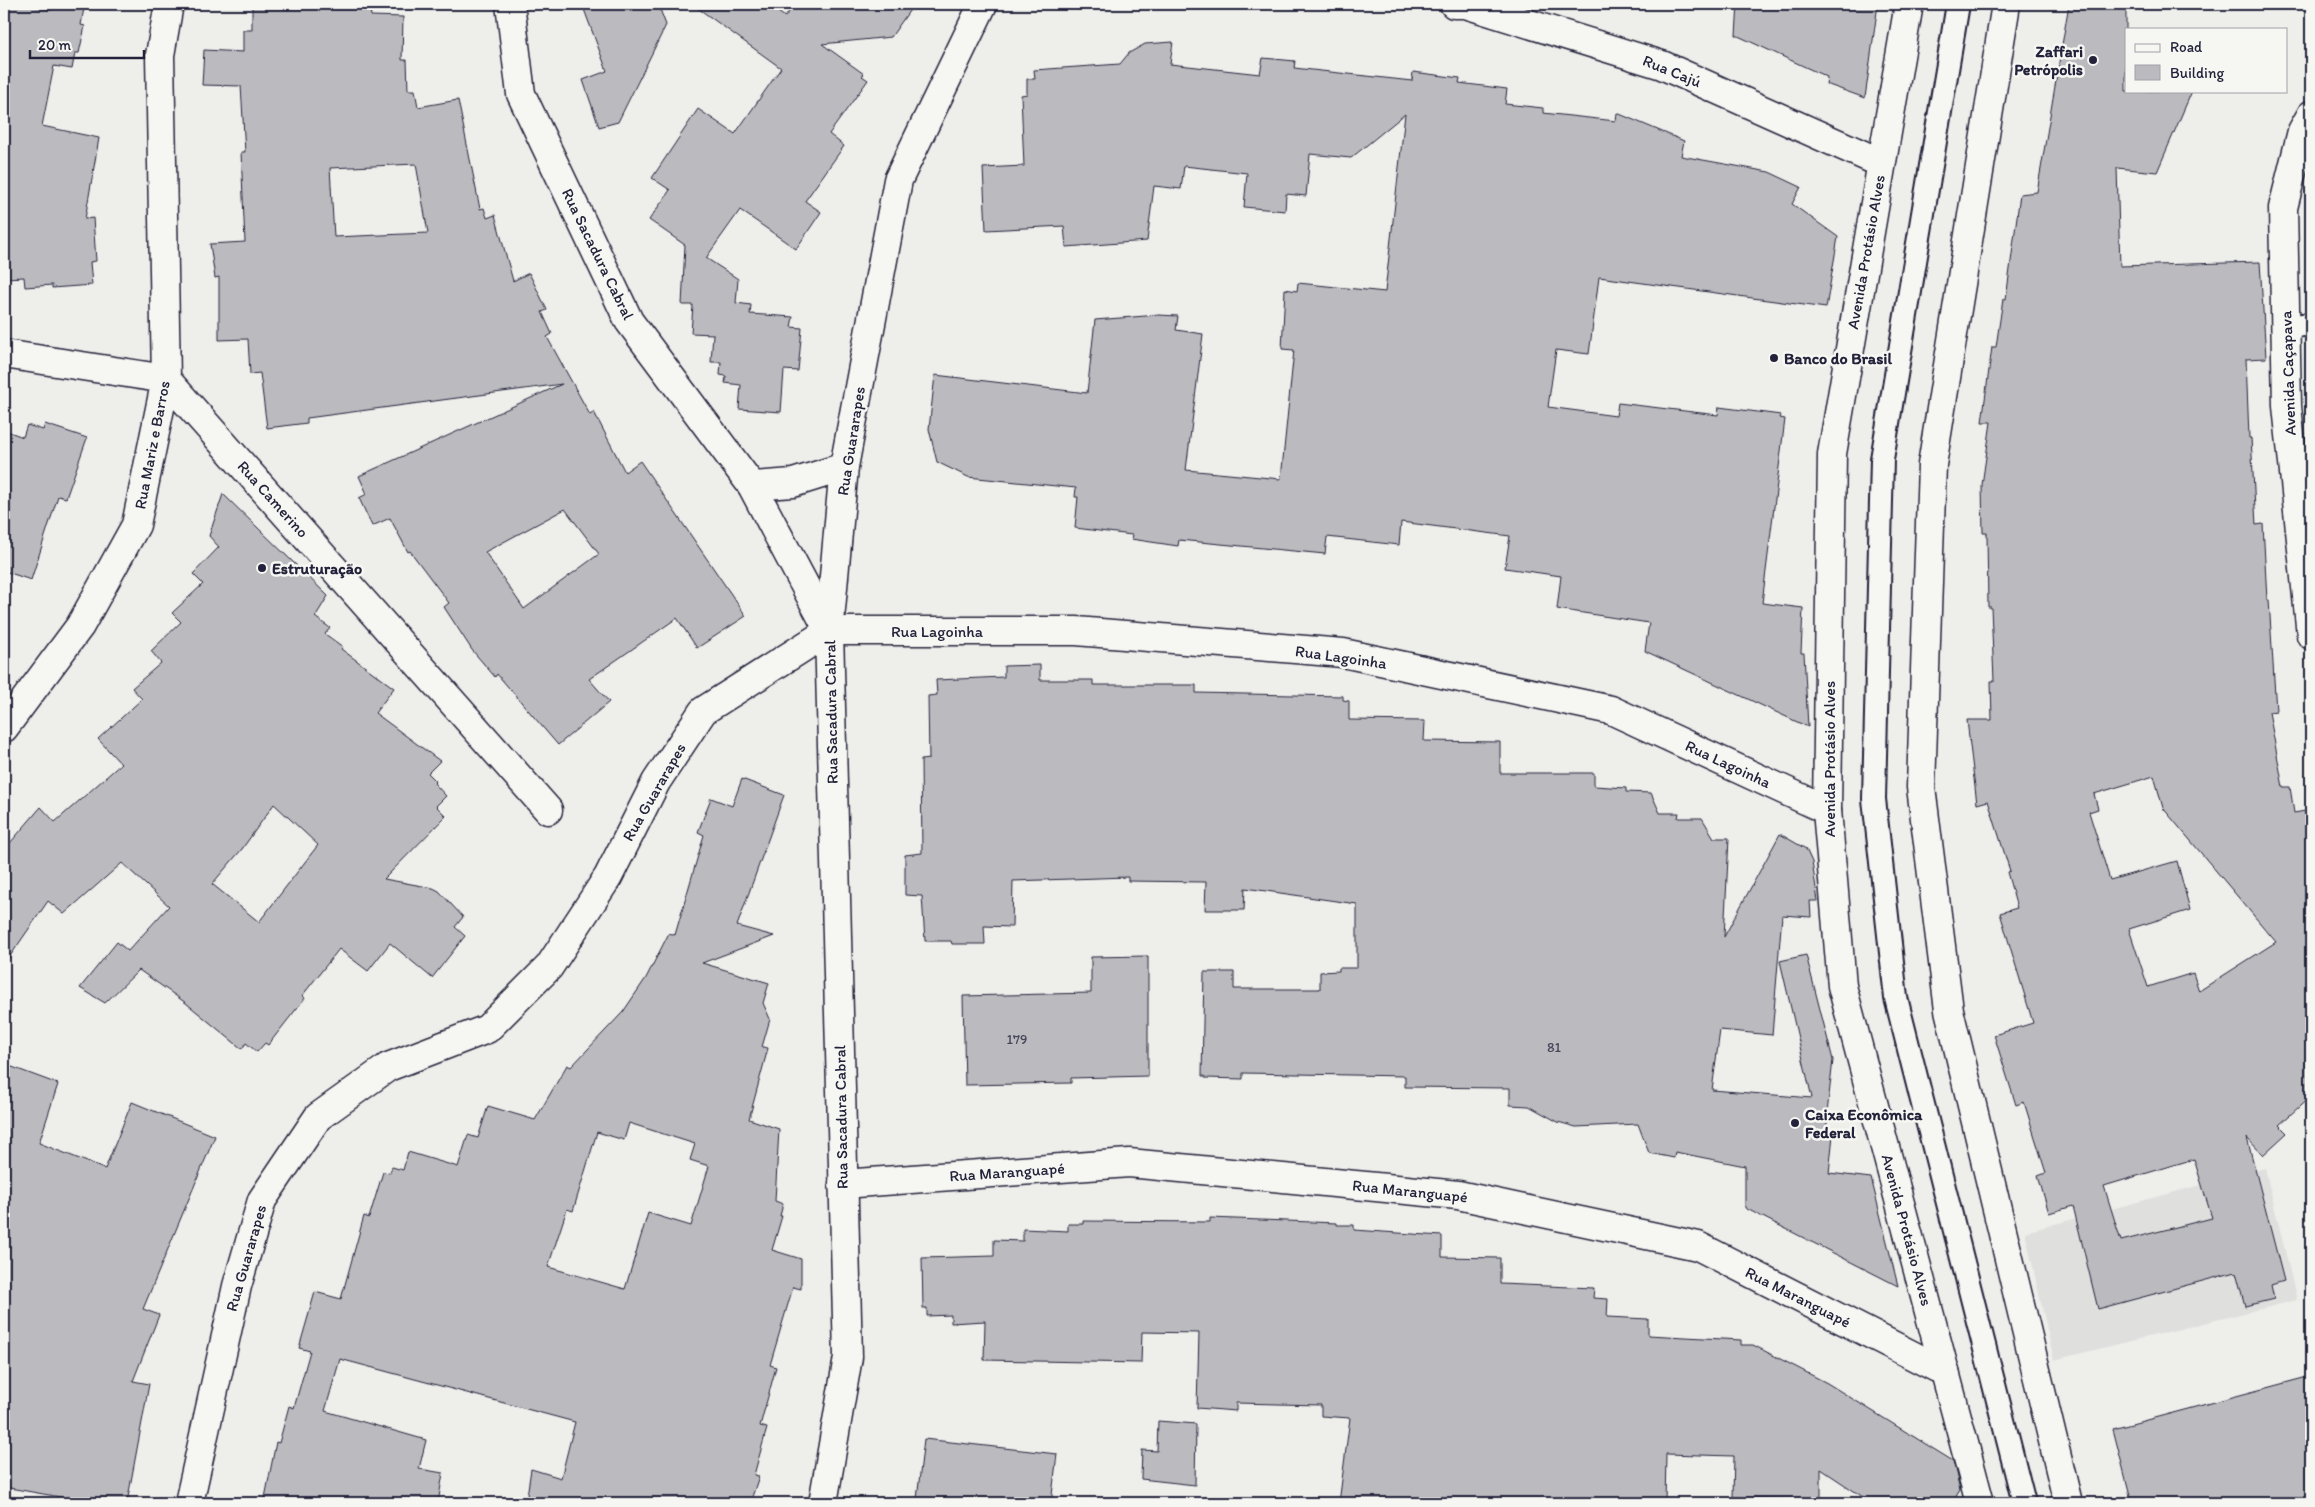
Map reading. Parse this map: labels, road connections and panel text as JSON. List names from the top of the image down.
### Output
{
  "streets": {
    "street": [
      "Rua Cajú",
      "Avenida Protásio Alves",
      "Rua Sacadura Cabral",
      "Avenida Caçapava",
      "Rua Guararapes",
      "Rua Mariz e Barros",
      "Rua Camerino",
      "Rua Lagoinha",
      "Rua Maranguapé"
    ]
  },
  "crossings": [
    ["Rua Cajú", "Avenida Protásio Alves"],
    ["Avenida Protásio Alves", "Rua Lagoinha"],
    ["Avenida Protásio Alves", "Rua Maranguapé"],
    ["Rua Sacadura Cabral", "Rua Guararapes"],
    ["Rua Sacadura Cabral", "Rua Lagoinha"],
    ["Rua Sacadura Cabral", "Rua Maranguapé"],
    ["Rua Guararapes", "Rua Lagoinha"],
    ["Rua Mariz e Barros", "Rua Camerino"]
  ],
  "places": [
    "Zaffari Petrópolis",
    "Banco do Brasil",
    "Estruturação",
    "Caixa Econômica Federal"
  ],
  "house_numbers": ["179", "81"],
  "legend": ["Road", "Building"],
  "scale_bar": "20 m"
}
